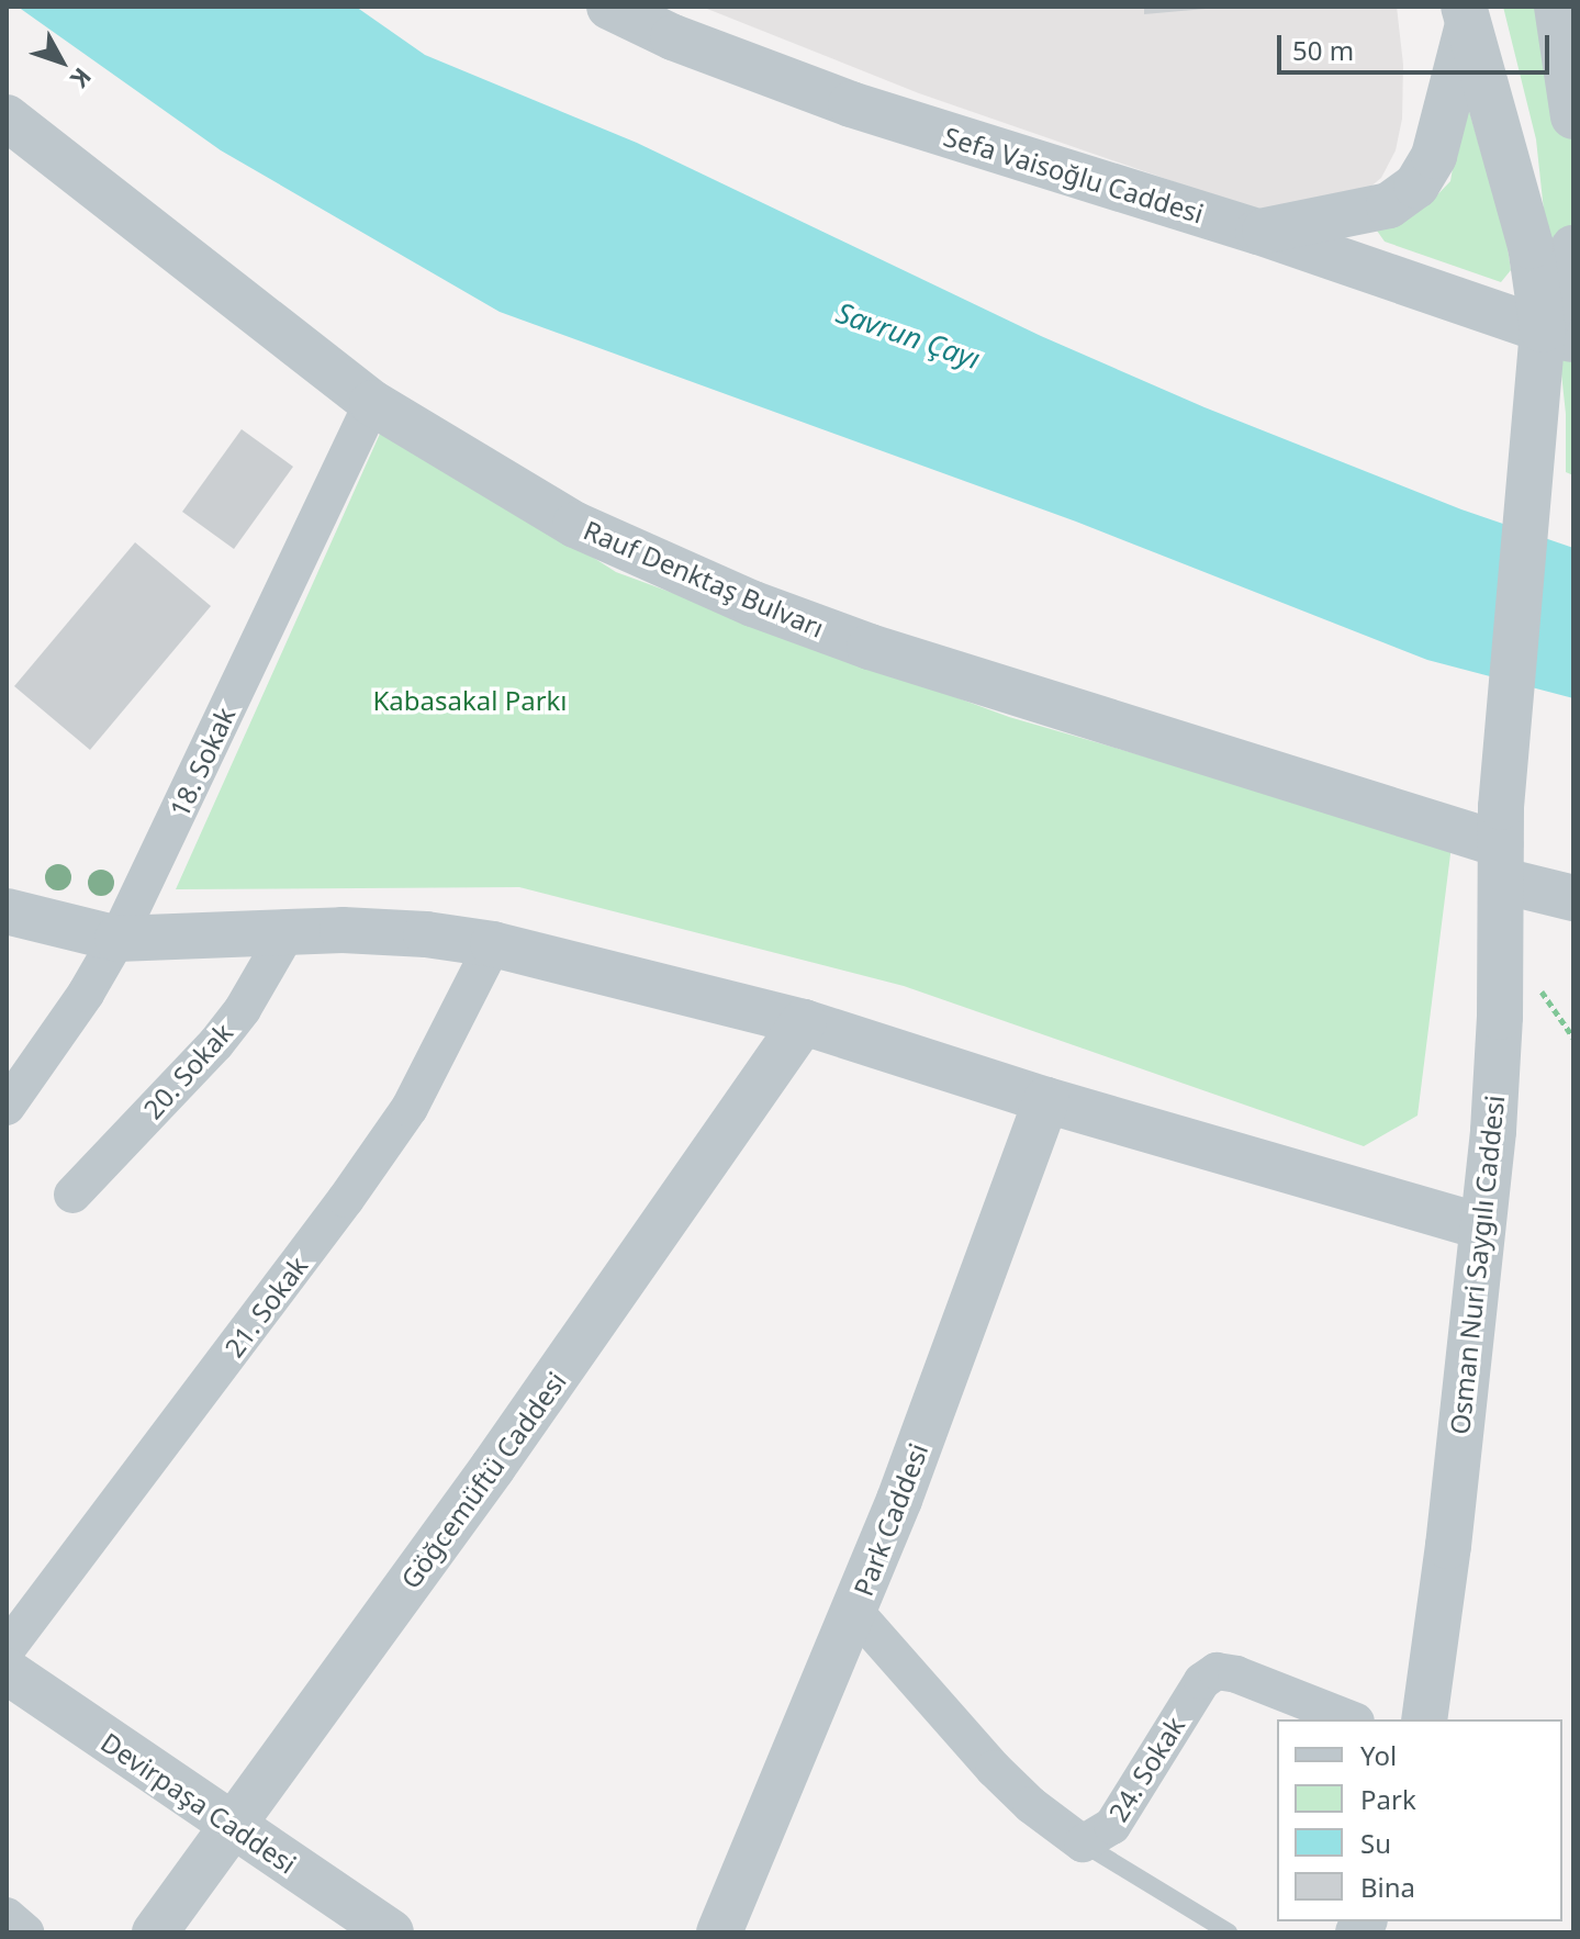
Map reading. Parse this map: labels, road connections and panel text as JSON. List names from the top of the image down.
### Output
{
  "streets": {
    "street": [
      "Sefa Vaisoğlu Caddesi",
      "Rauf Denktaş Bulvarı",
      "18. Sokak",
      "20. Sokak",
      "Osman Nuri Saygılı Caddesi",
      "21. Sokak",
      "Göğcemüftü Caddesi",
      "Park Caddesi",
      "24. Sokak",
      "Devirpaşa Caddesi"
    ]
  },
  "crossings": [
    ["Sefa Vaisoğlu Caddesi", "Osman Nuri Saygılı Caddesi"],
    ["Rauf Denktaş Bulvarı", "18. Sokak"],
    ["Rauf Denktaş Bulvarı", "Osman Nuri Saygılı Caddesi"],
    ["Göğcemüftü Caddesi", "Devirpaşa Caddesi"],
    ["Park Caddesi", "24. Sokak"]
  ],
  "water": ["Savrun Çayı"],
  "parks": ["Kabasakal Parkı"],
  "legend": [
    "Yol",
    "Park",
    "Su",
    "Bina"
  ],
  "scale_bar": "50 m",
  "north": "bottom right"
}
